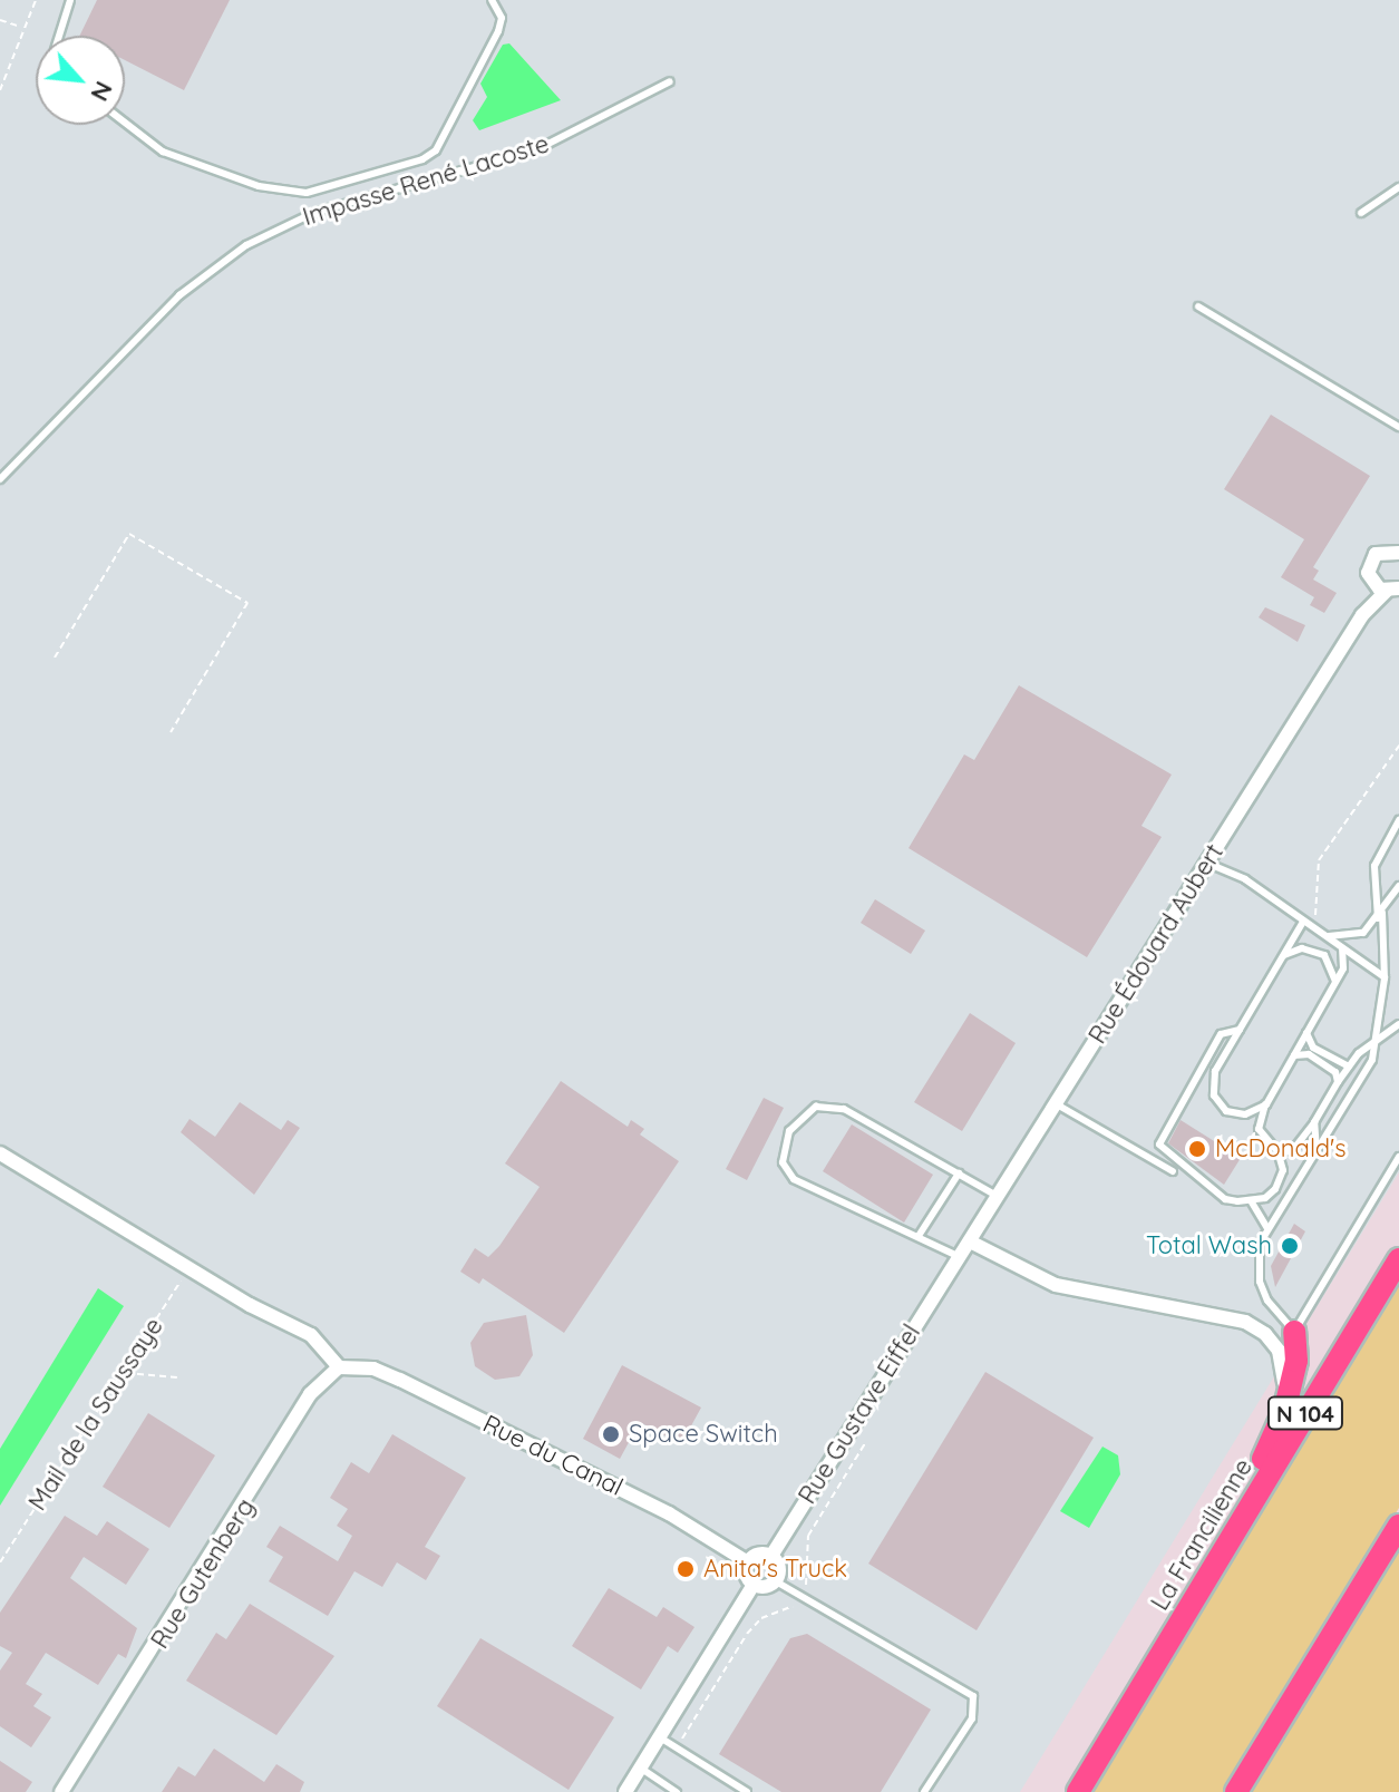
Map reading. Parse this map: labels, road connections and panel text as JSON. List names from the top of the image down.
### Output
{
  "streets": {
    "highway": ["N 104", "La Francilienne"],
    "street": [
      "Rue Édouard Aubert",
      "Rue Gustave Eiffel",
      "Rue du Canal",
      "Rue Gutenberg"
    ],
    "lane": ["Impasse René Lacoste"],
    "path": ["Mail de la Saussaye"]
  },
  "crossings": [
    ["Rue Édouard Aubert", "Rue Gustave Eiffel"],
    ["Rue Gustave Eiffel", "Rue du Canal"],
    ["Rue du Canal", "Rue Gutenberg"]
  ],
  "places": [
    "McDonald's",
    "Total Wash",
    "Space Switch",
    "Anita's Truck"
  ],
  "north": "bottom right"
}
